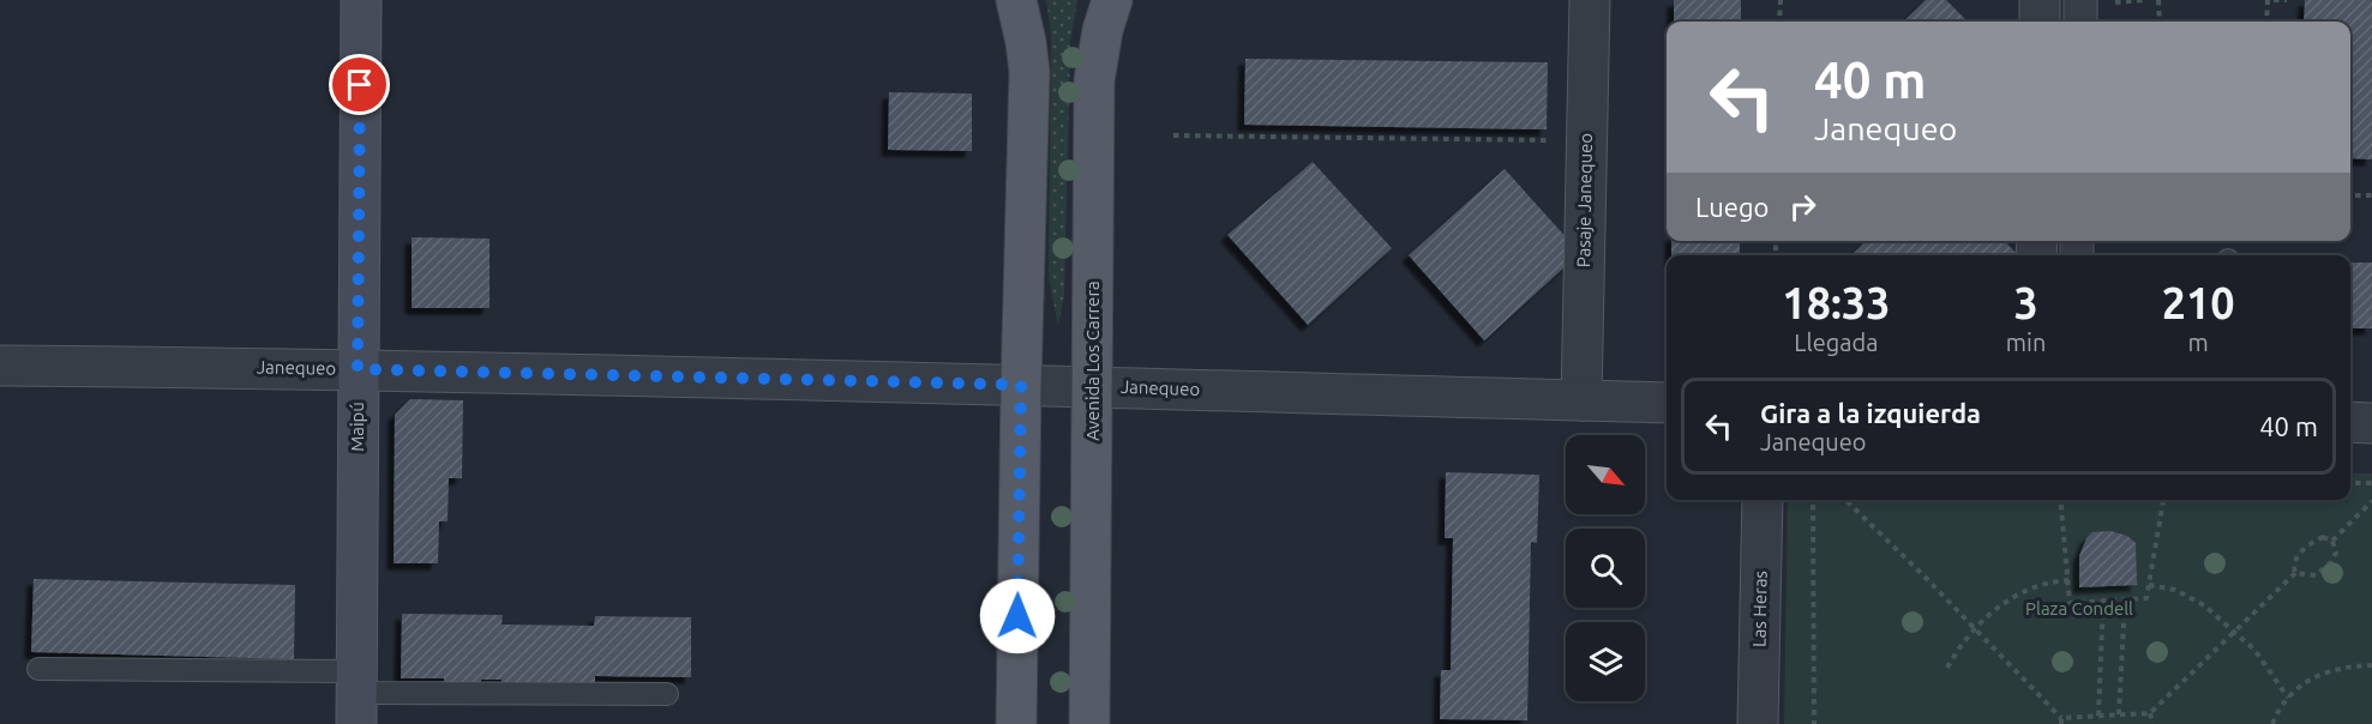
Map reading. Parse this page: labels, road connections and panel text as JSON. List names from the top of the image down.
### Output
{
  "streets": {
    "main road": ["Avenida Los Carrera", "Maipú"],
    "street": ["Pasaje Janequeo", "Janequeo", "Las Heras"]
  },
  "crossings": [
    ["Pasaje Janequeo", "Janequeo"],
    ["Avenida Los Carrera", "Janequeo"],
    ["Janequeo", "Maipú"]
  ],
  "parks": ["Plaza Condell"],
  "north": "bottom right",
  "page": {
    "turn": ["40 m", "Janequeo"],
    "then": "Luego",
    "eta": [
      "18:33",
      "Llegada",
      "3",
      "min",
      "210",
      "m"
    ],
    "list": [
      {
        "name": "Gira a la izquierda",
        "note": "Janequeo",
        "value": "40 m"
      }
    ]
  }
}
